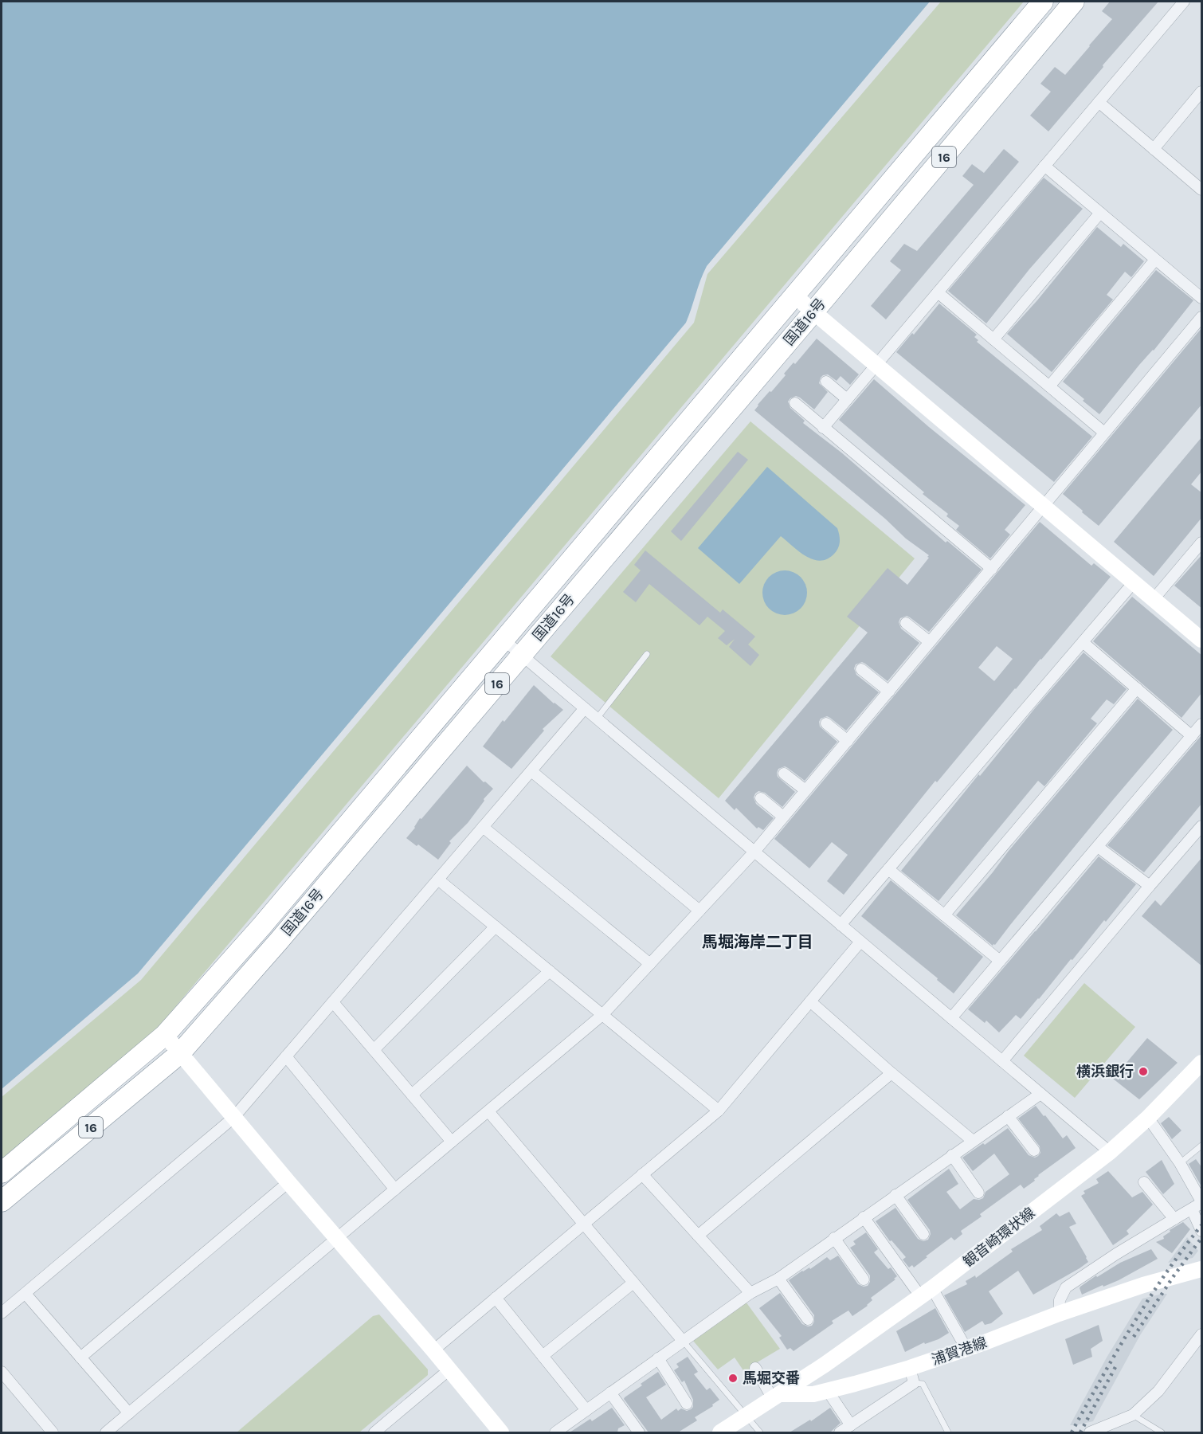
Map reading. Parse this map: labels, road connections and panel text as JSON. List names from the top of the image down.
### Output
{
  "streets": {
    "highway": ["16", "国道16号"],
    "street": ["観音崎環状線", "浦賀港線"]
  },
  "crossings": [
    ["観音崎環状線", "浦賀港線"]
  ],
  "districts": ["馬堀海岸二丁目"],
  "places": ["横浜銀行", "馬堀交番"]
}
